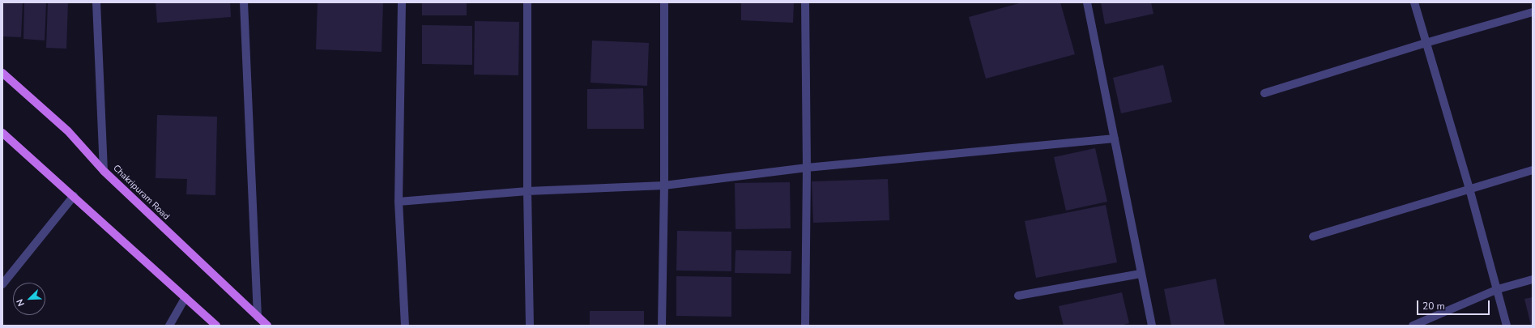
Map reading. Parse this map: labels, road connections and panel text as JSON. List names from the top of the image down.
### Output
{
  "streets": {
    "main road": ["Chakripuram Road"]
  },
  "scale_bar": "20 m",
  "north": "bottom left"
}
